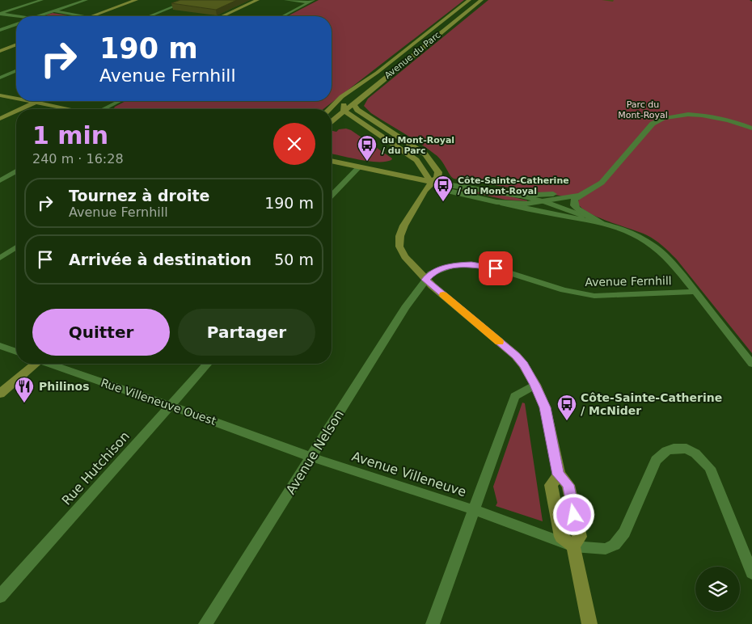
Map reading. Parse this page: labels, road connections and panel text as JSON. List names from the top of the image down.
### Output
{
  "streets": {
    "main road": ["Avenue du Parc"],
    "street": [
      "Avenue Fernhill",
      "Rue Villeneuve Ouest",
      "Avenue Nelson",
      "Rue Hutchison",
      "Avenue Villeneuve"
    ]
  },
  "crossings": [
    ["Avenue Fernhill", "Avenue Nelson"],
    ["Rue Villeneuve Ouest", "Rue Hutchison"],
    ["Rue Villeneuve Ouest", "Avenue Villeneuve"],
    ["Avenue Nelson", "Avenue Villeneuve"]
  ],
  "parks": ["Parc du Mont-Royal"],
  "places": {
    "bus stop": ["du Mont-Royal / du Parc", "Côte-Sainte-Catherine / du Mont-Royal", "Côte-Sainte-Catherine / McNider"],
    "restaurant": ["Philinos"]
  },
  "page": {
    "turn": ["190 m", "Avenue Fernhill"],
    "heading": ["1 min", "240 m · 16:28"],
    "list": [
      {
        "name": "Tournez à droite",
        "note": "Avenue Fernhill",
        "value": "190 m"
      },
      {
        "name": "Arrivée à destination",
        "value": "50 m"
      }
    ],
    "buttons": ["Quitter", "Partager"]
  }
}
